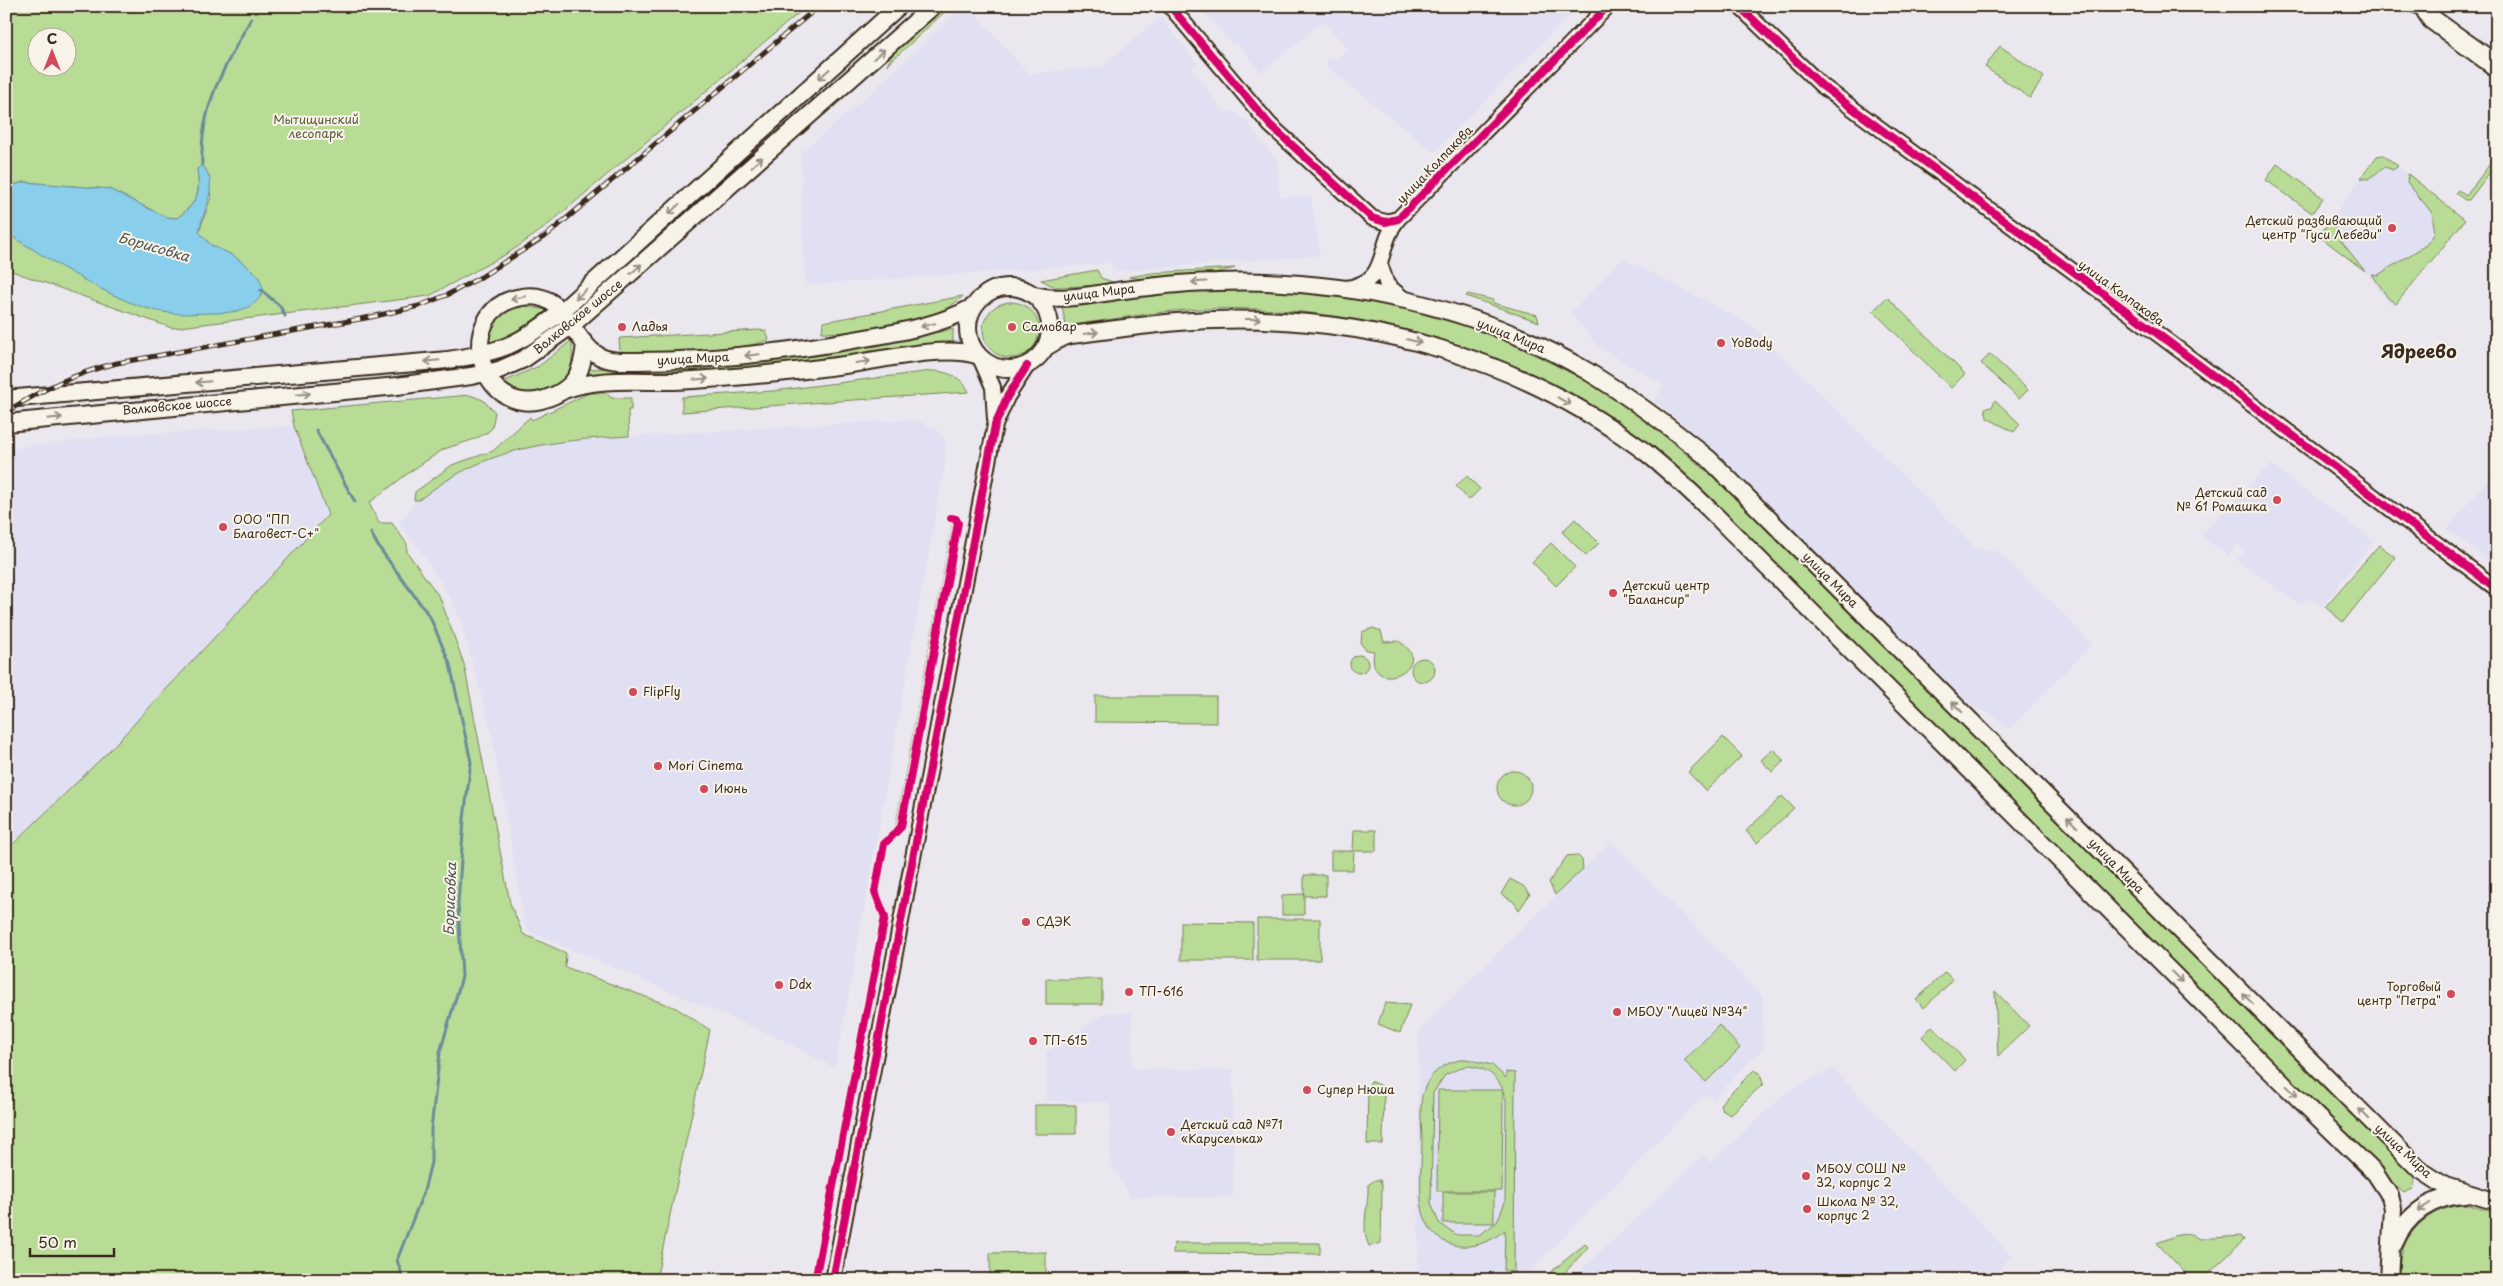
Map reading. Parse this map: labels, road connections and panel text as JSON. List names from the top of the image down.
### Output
{
  "streets": {
    "main road": ["улица Мира", "Волковское шоссе"],
    "street": ["улица Колпакова"]
  },
  "crossings": [
    ["улица Мира", "Волковское шоссе"]
  ],
  "districts": ["Ядреево"],
  "water": ["Борисовка"],
  "parks": ["Мытищинский лесопарк"],
  "places": [
    "Детский развивающий центр \"Гуси Лебеди\"",
    "Ладья",
    "Самовар",
    "YoBody",
    "Детский сад № 61 Ромашка",
    "ООО \"ПП Благовест-С+\"",
    "Детский центр \"Балансир\"",
    "FlipFly",
    "Mori Cinema",
    "Июнь",
    "СДЭК",
    "Ddx",
    "ТП-616",
    "Торговый центр \"Петра\"",
    "МБОУ \"Лицей №34\"",
    "ТП-615",
    "Супер Нюша",
    "Детский сад №71 «Каруселька»",
    "МБОУ СОШ № 32, корпус 2",
    "Школа № 32, корпус 2"
  ],
  "scale_bar": "50 m",
  "north": "top"
}
